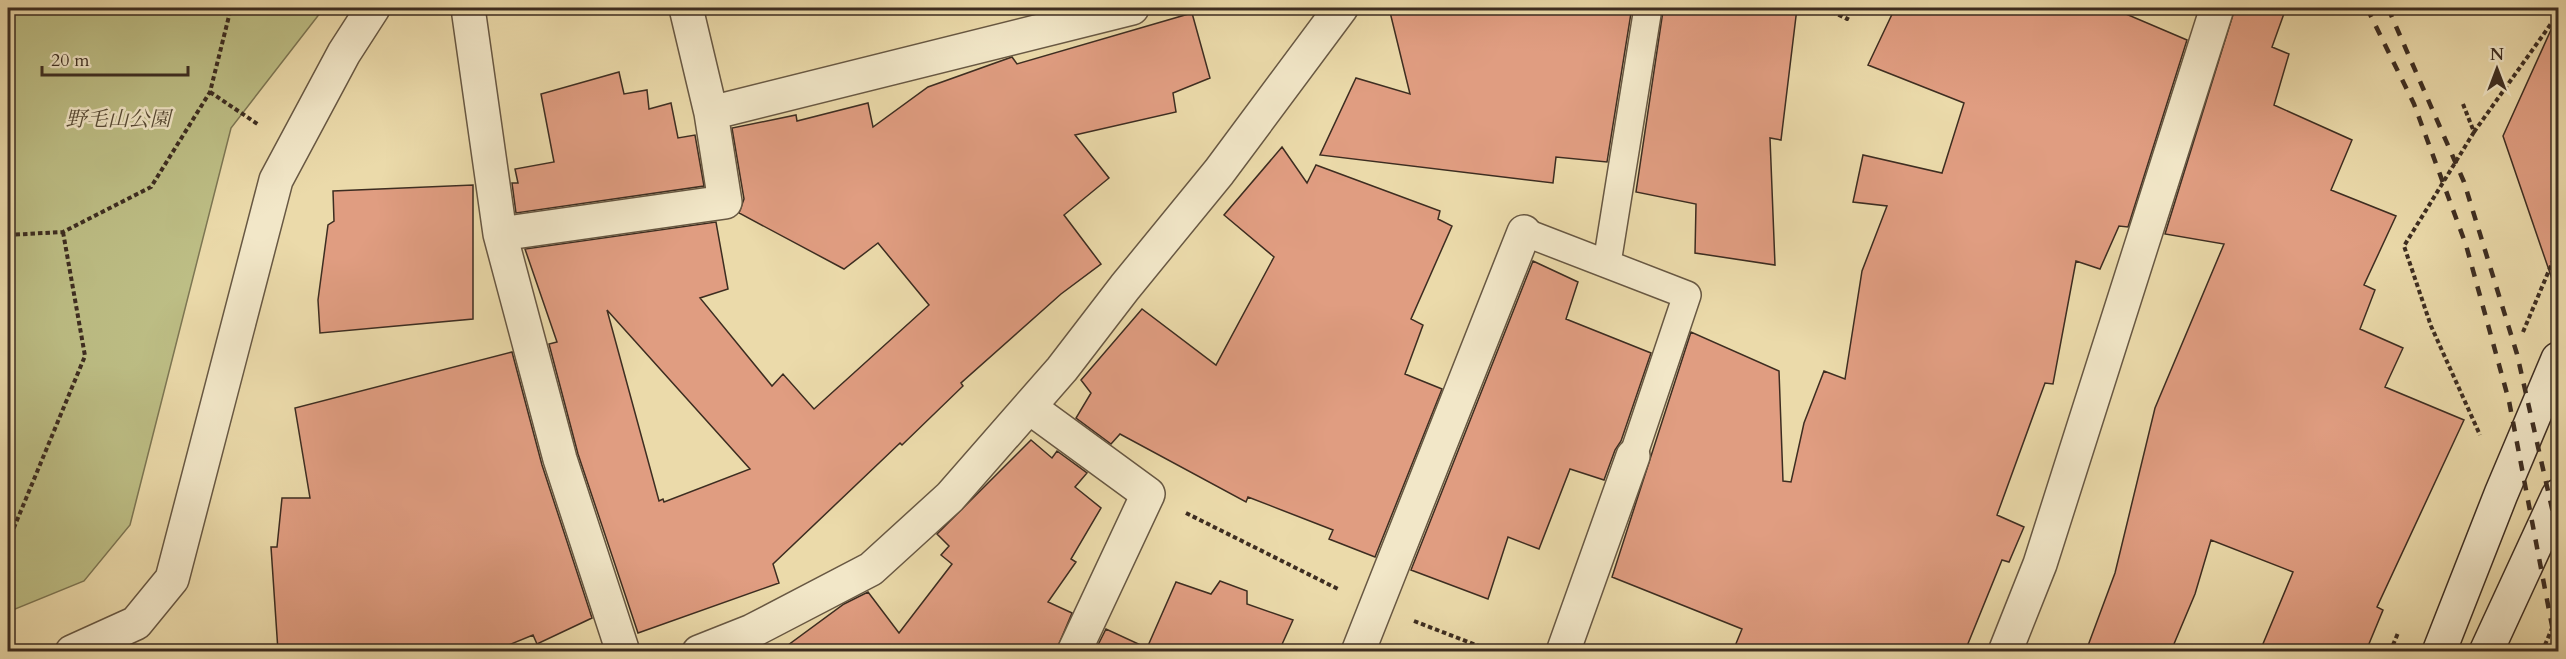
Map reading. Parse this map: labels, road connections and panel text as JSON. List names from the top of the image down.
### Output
{
  "parks": ["野毛山公園"],
  "scale_bar": "20 m",
  "north": "top"
}
